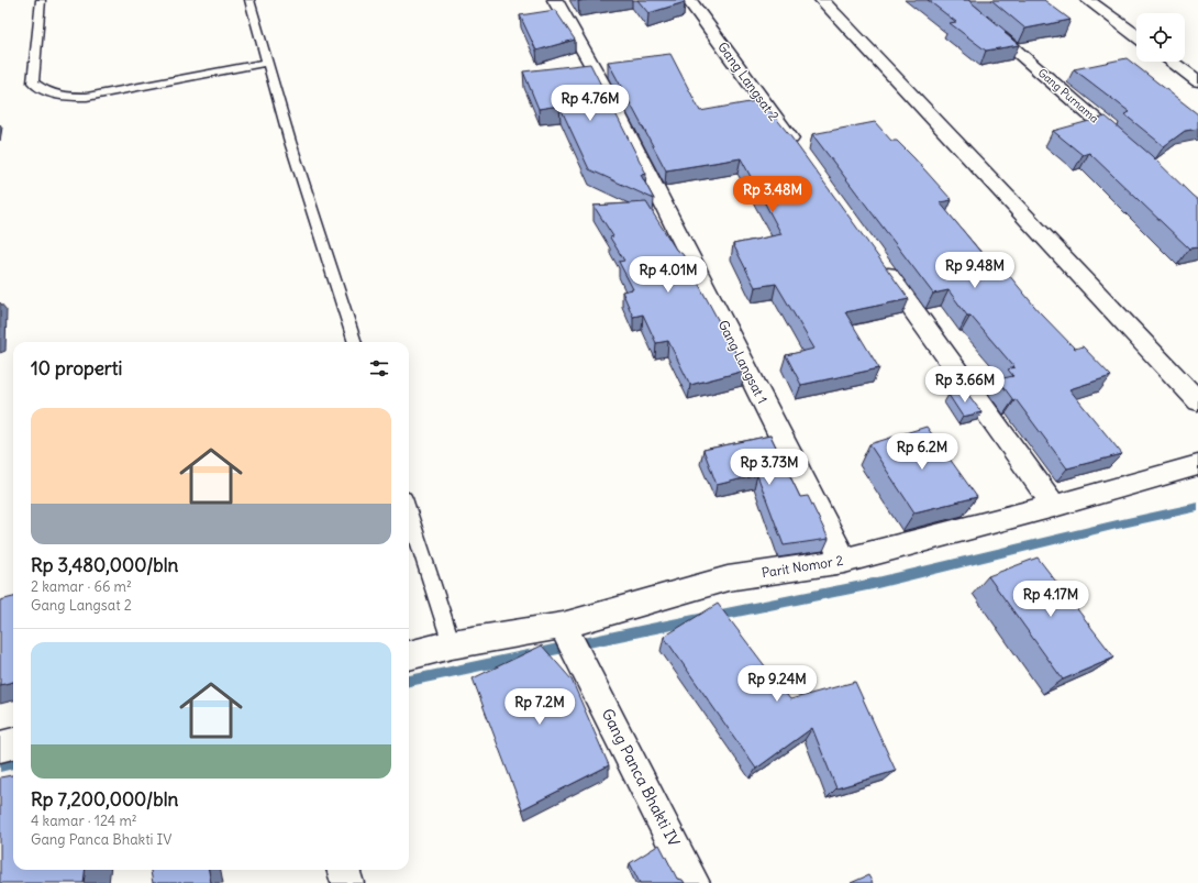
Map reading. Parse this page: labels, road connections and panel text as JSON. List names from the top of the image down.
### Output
{
  "streets": {
    "street": [
      "Gang Langsat 2",
      "Gang Purnama",
      "Gang Langsat 1",
      "Parit Nomor 2",
      "Gang Panca Bhakti IV"
    ]
  },
  "crossings": [
    ["Gang Langsat 1", "Parit Nomor 2"],
    ["Parit Nomor 2", "Gang Panca Bhakti IV"]
  ],
  "page": {
    "price": [
      "Rp 4.76M",
      "Rp 3.48M",
      "Rp 9.48M",
      "Rp 4.01M",
      "Rp 3.66M",
      "Rp 6.2M",
      "Rp 3.73M",
      "Rp 4.17M",
      "Rp 9.24M",
      "Rp 7.2M"
    ],
    "heading": "10 properti",
    "list": [
      {
        "name": "Rp 3,480,000/bln",
        "note": "2 kamar · 66 m² · Gang Langsat 2"
      },
      {
        "name": "Rp 7,200,000/bln",
        "note": "4 kamar · 124 m² · Gang Panca Bhakti IV"
      }
    ]
  }
}
